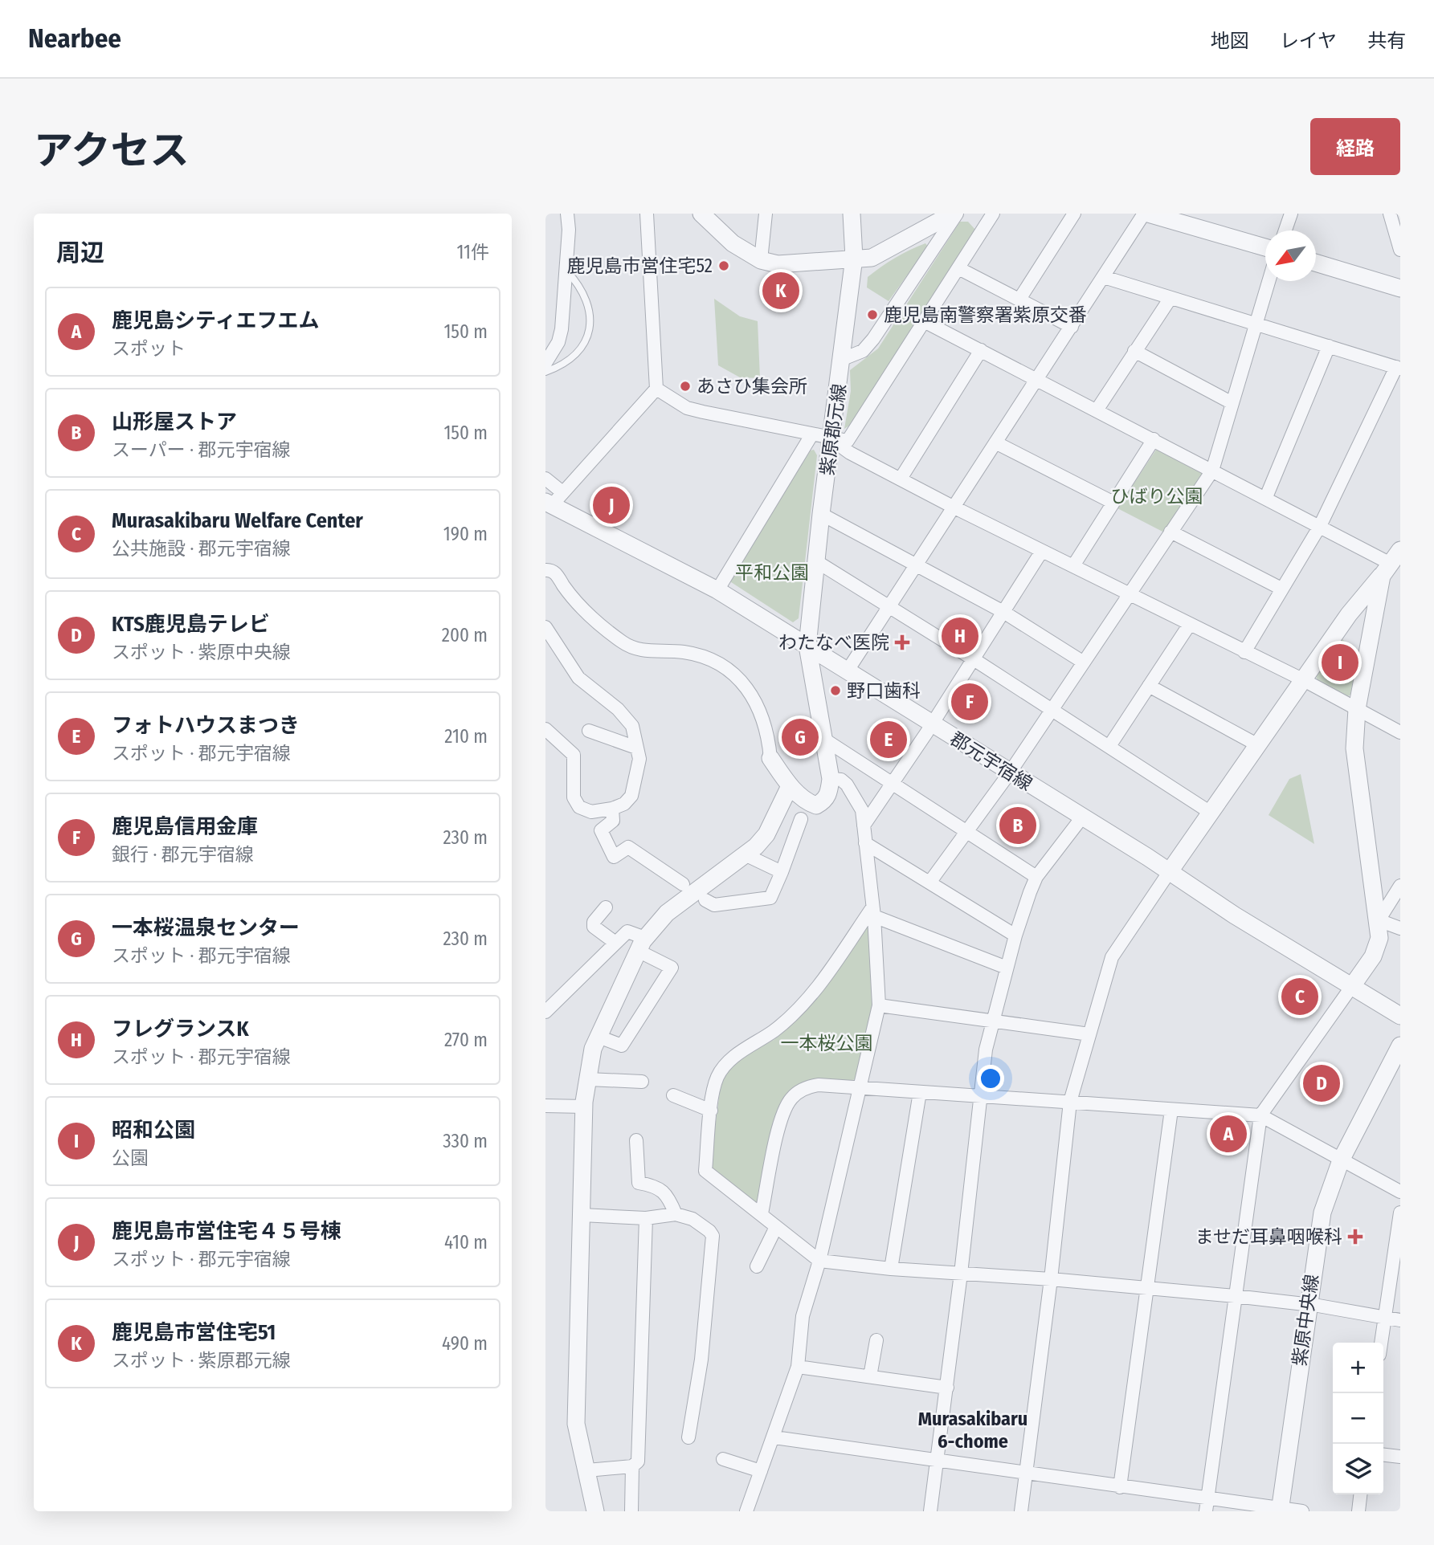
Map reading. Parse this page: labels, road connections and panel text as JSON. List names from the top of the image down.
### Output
{
  "streets": {
    "street": ["紫原郡元線", "郡元宇宿線", "紫原中央線"]
  },
  "crossings": [
    ["紫原郡元線", "郡元宇宿線"]
  ],
  "districts": ["Murasakibaru 6-chome"],
  "parks": ["ひばり公園", "平和公園", "一本桜公園"],
  "places": {
    "other": [
      "鹿児島市営住宅52",
      "鹿児島南警察署紫原交番",
      "あさひ集会所",
      "野口歯科"
    ],
    "health": ["わたなべ医院", "ませだ耳鼻咽喉科"]
  },
  "north": "bottom left",
  "page": {
    "header": "Nearbee",
    "nav": ["地図", "レイヤ", "共有"],
    "title": "アクセス",
    "buttons": "経路",
    "heading": ["周辺", "11件"],
    "pins": [
      "K",
      "J",
      "H",
      "I",
      "F",
      "G",
      "E",
      "B",
      "C",
      "D",
      "A"
    ],
    "list": [
      {
        "mark": "A",
        "name": "鹿児島シティエフエム",
        "note": "スポット",
        "value": "150 m"
      },
      {
        "mark": "B",
        "name": "山形屋ストア",
        "note": "スーパー · 郡元宇宿線",
        "value": "150 m"
      },
      {
        "mark": "C",
        "name": "Murasakibaru Welfare Center",
        "note": "公共施設 · 郡元宇宿線",
        "value": "190 m"
      },
      {
        "mark": "D",
        "name": "KTS鹿児島テレビ",
        "note": "スポット · 紫原中央線",
        "value": "200 m"
      },
      {
        "mark": "E",
        "name": "フォトハウスまつき",
        "note": "スポット · 郡元宇宿線",
        "value": "210 m"
      },
      {
        "mark": "F",
        "name": "鹿児島信用金庫",
        "note": "銀行 · 郡元宇宿線",
        "value": "230 m"
      },
      {
        "mark": "G",
        "name": "一本桜温泉センター",
        "note": "スポット · 郡元宇宿線",
        "value": "230 m"
      },
      {
        "mark": "H",
        "name": "フレグランスK",
        "note": "スポット · 郡元宇宿線",
        "value": "270 m"
      },
      {
        "mark": "I",
        "name": "昭和公園",
        "note": "公園",
        "value": "330 m"
      },
      {
        "mark": "J",
        "name": "鹿児島市営住宅４５号棟",
        "note": "スポット · 郡元宇宿線",
        "value": "410 m"
      },
      {
        "mark": "K",
        "name": "鹿児島市営住宅51",
        "note": "スポット · 紫原郡元線",
        "value": "490 m"
      }
    ],
    "map_buttons": ["+", "−"]
  }
}
